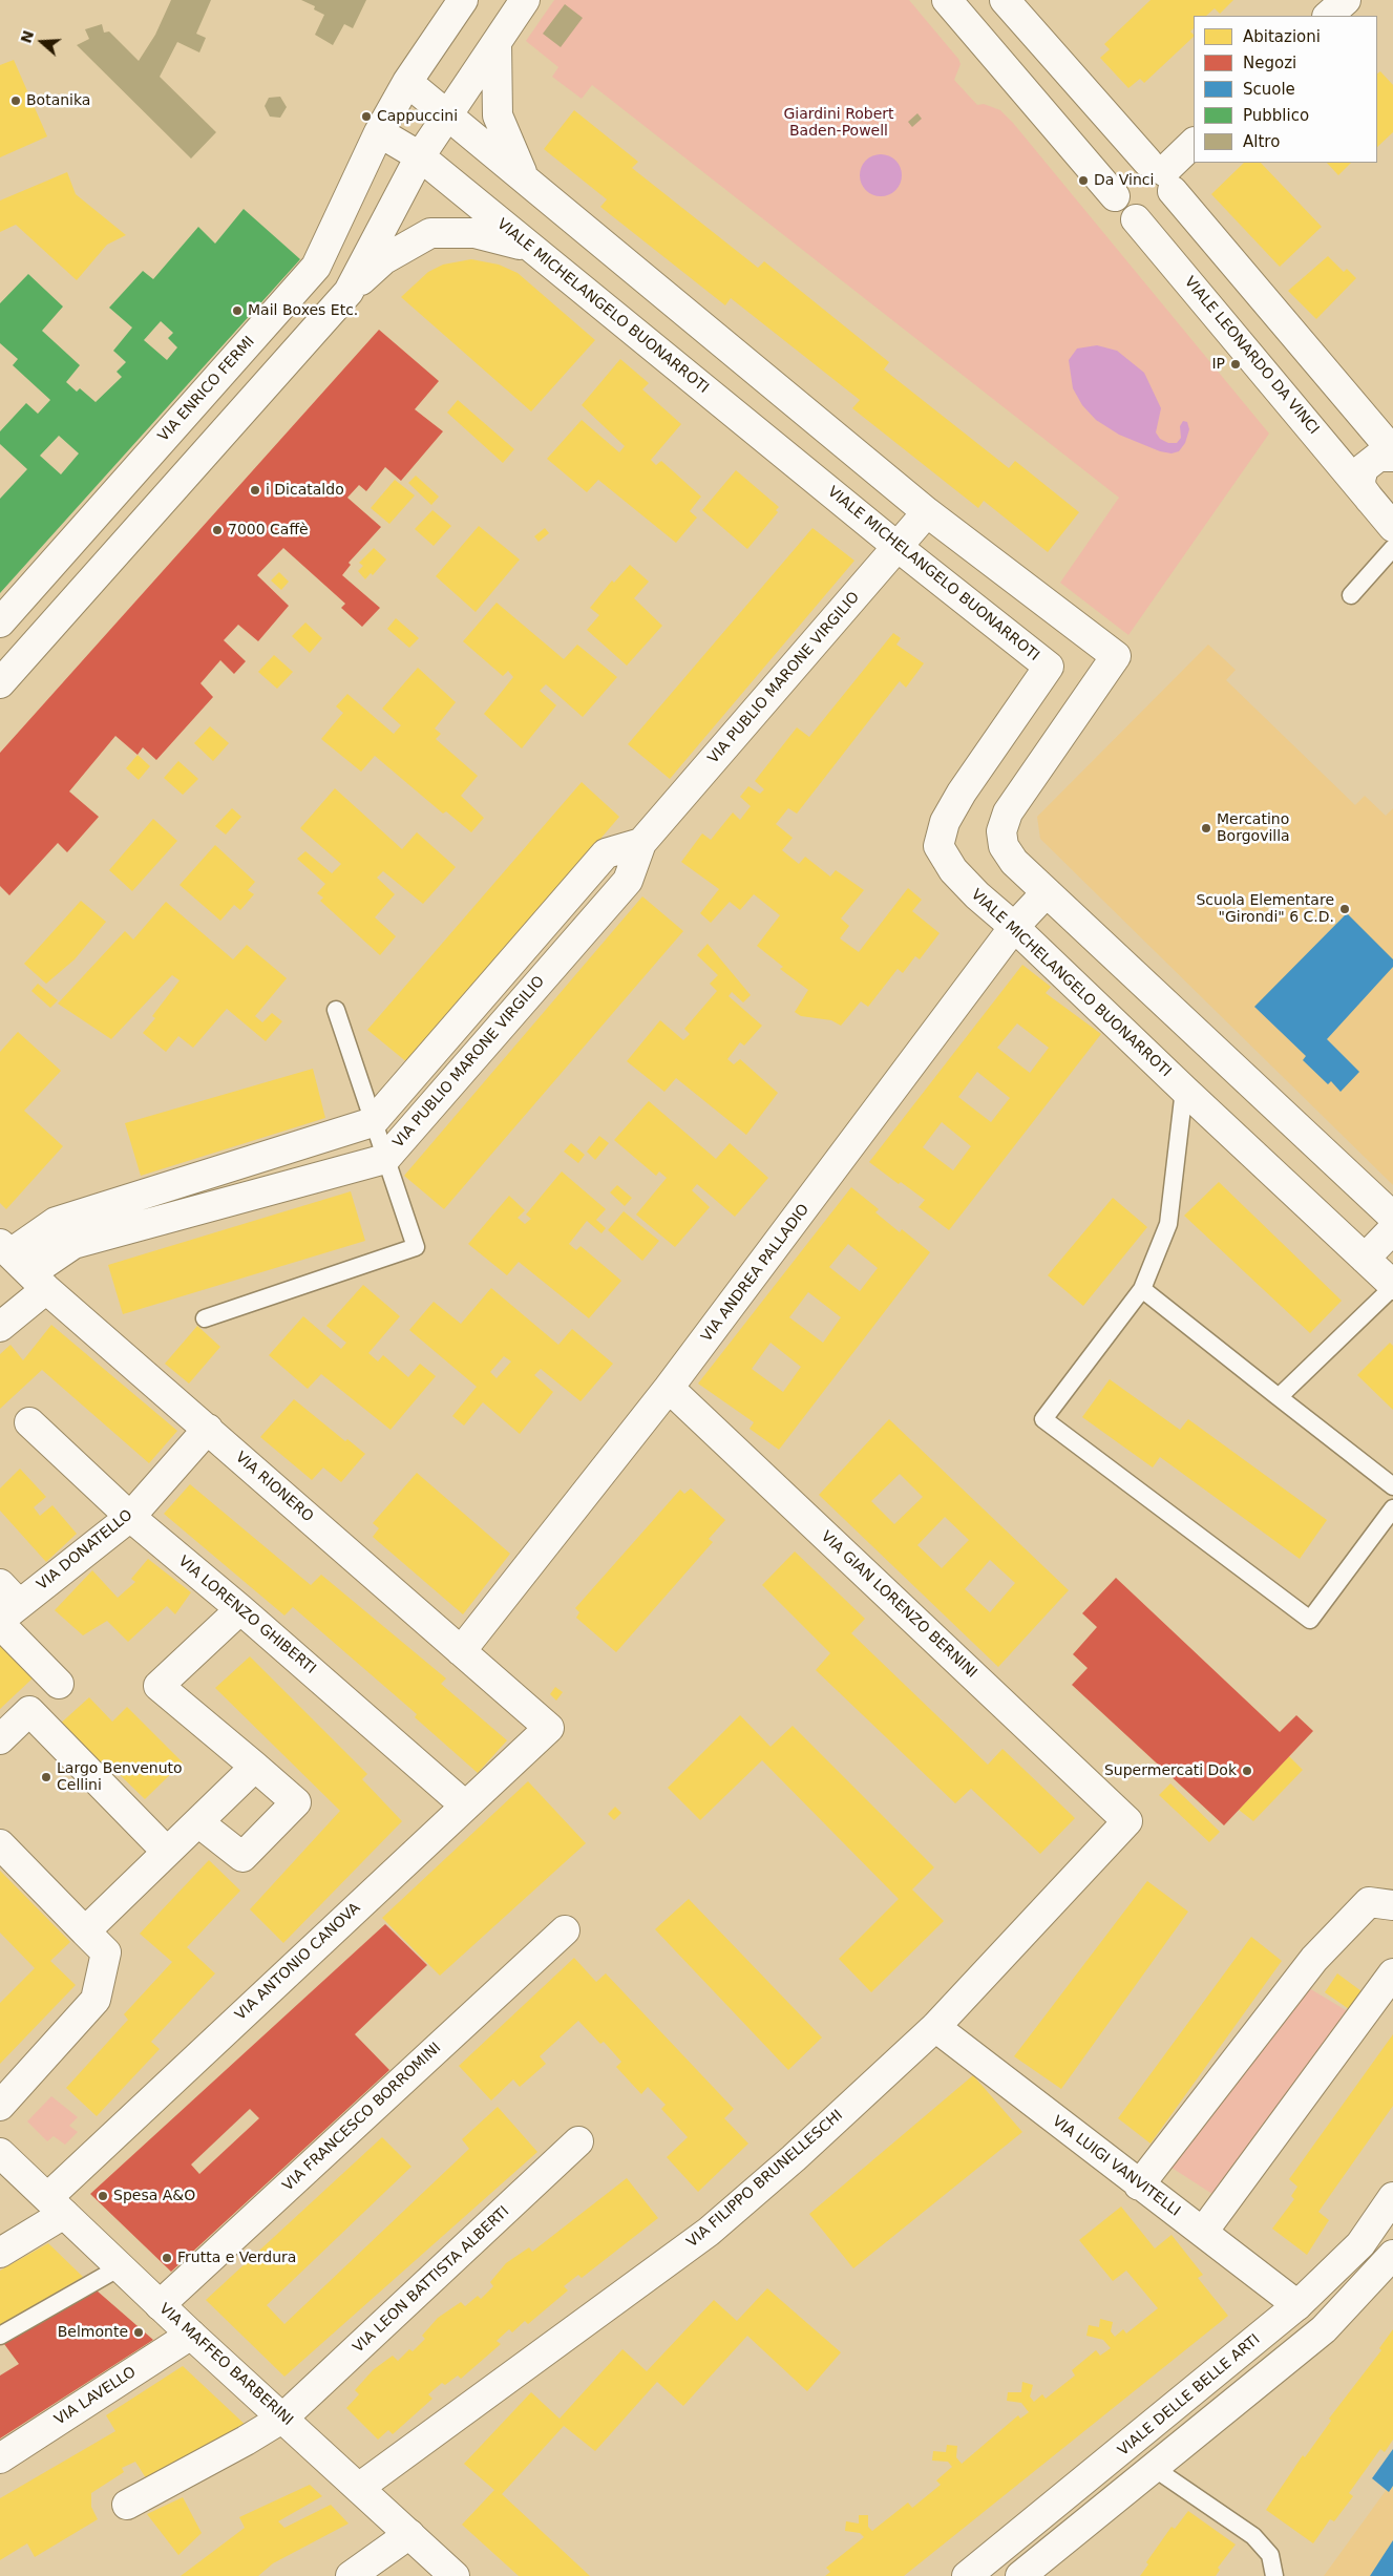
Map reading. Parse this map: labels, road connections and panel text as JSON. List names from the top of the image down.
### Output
{
  "streets": {
    "street": [
      "VIALE MICHELANGELO BUONARROTI",
      "VIALE LEONARDO DA VINCI",
      "VIA ENRICO FERMI",
      "VIA PUBLIO MARONE VIRGILIO",
      "VIA ANDREA PALLADIO",
      "VIA RIONERO",
      "VIA DONATELLO",
      "VIA GIAN LORENZO BERNINI",
      "VIA LORENZO GHIBERTI",
      "VIA ANTONIO CANOVA",
      "VIA FRANCESCO BORROMINI",
      "VIA LUIGI VANVITELLI",
      "VIA FILIPPO BRUNELLESCHI",
      "VIA LEON BATTISTA ALBERTI",
      "VIA MAFFEO BARBERINI",
      "VIALE DELLE BELLE ARTI",
      "VIA LAVELLO"
    ]
  },
  "crossings": [
    ["VIALE MICHELANGELO BUONARROTI", "VIA ENRICO FERMI"],
    ["VIALE MICHELANGELO BUONARROTI", "VIA PUBLIO MARONE VIRGILIO"],
    ["VIALE MICHELANGELO BUONARROTI", "VIA ANDREA PALLADIO"],
    ["VIA PUBLIO MARONE VIRGILIO", "VIA RIONERO"],
    ["VIA ANDREA PALLADIO", "VIA RIONERO"],
    ["VIA ANDREA PALLADIO", "VIA GIAN LORENZO BERNINI"],
    ["VIA RIONERO", "VIA DONATELLO"],
    ["VIA RIONERO", "VIA ANTONIO CANOVA"],
    ["VIA DONATELLO", "VIA LORENZO GHIBERTI"],
    ["VIA GIAN LORENZO BERNINI", "VIA FILIPPO BRUNELLESCHI"],
    ["VIA LORENZO GHIBERTI", "VIA ANTONIO CANOVA"],
    ["VIA ANTONIO CANOVA", "VIA MAFFEO BARBERINI"],
    ["VIA FRANCESCO BORROMINI", "VIA MAFFEO BARBERINI"],
    ["VIA LUIGI VANVITELLI", "VIA FILIPPO BRUNELLESCHI"],
    ["VIA LUIGI VANVITELLI", "VIALE DELLE BELLE ARTI"],
    ["VIA FILIPPO BRUNELLESCHI", "VIA MAFFEO BARBERINI"],
    ["VIA LEON BATTISTA ALBERTI", "VIA MAFFEO BARBERINI"],
    ["VIA MAFFEO BARBERINI", "VIA LAVELLO"]
  ],
  "parks": ["Giardini Robert Baden-Powell"],
  "places": [
    "Botanika",
    "Cappuccini",
    "Da Vinci",
    "Mail Boxes Etc.",
    "IP",
    "i Dicataldo",
    "7000 Caffè",
    "Mercatino Borgovilla",
    "Scuola Elementare \"Girondi\" 6 C.D.",
    "Supermercati Dok",
    "Largo Benvenuto Cellini",
    "Spesa A&O",
    "Frutta e Verdura",
    "Belmonte"
  ],
  "legend": [
    "Abitazioni",
    "Negozi",
    "Scuole",
    "Pubblico",
    "Altro"
  ],
  "north": "left"
}
